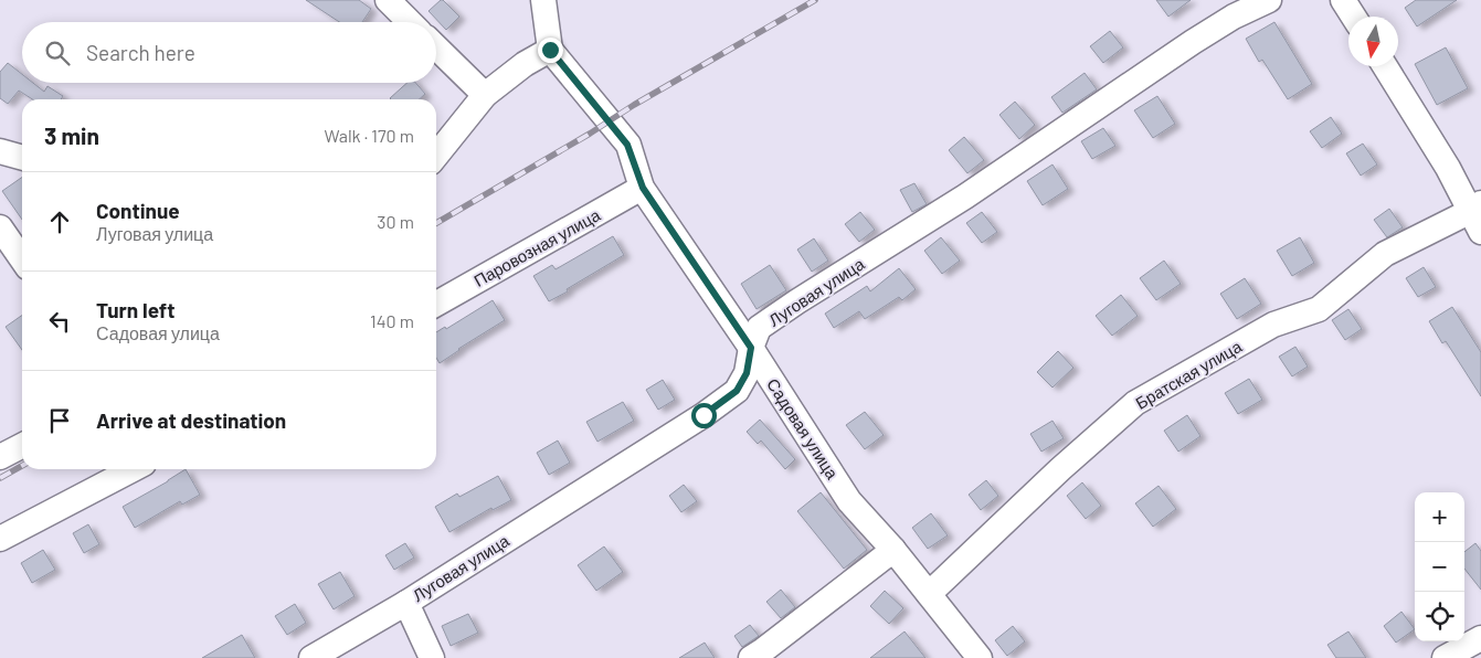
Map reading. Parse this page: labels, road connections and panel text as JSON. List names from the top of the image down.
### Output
{
  "streets": {
    "street": [
      "Паровозная улица",
      "Луговая улица",
      "Братская улица",
      "Садовая улица"
    ]
  },
  "crossings": [
    ["Паровозная улица", "Садовая улица"],
    ["Луговая улица", "Садовая улица"],
    ["Братская улица", "Садовая улица"]
  ],
  "north": "bottom",
  "page": {
    "search": "Search here",
    "heading": ["3 min", "Walk · 170 m"],
    "list": [
      ["Continue", "Луговая улица", "30 m"],
      ["Turn left", "Садовая улица", "140 m"],
      "Arrive at destination"
    ],
    "map_buttons": ["+", "−"]
  }
}
